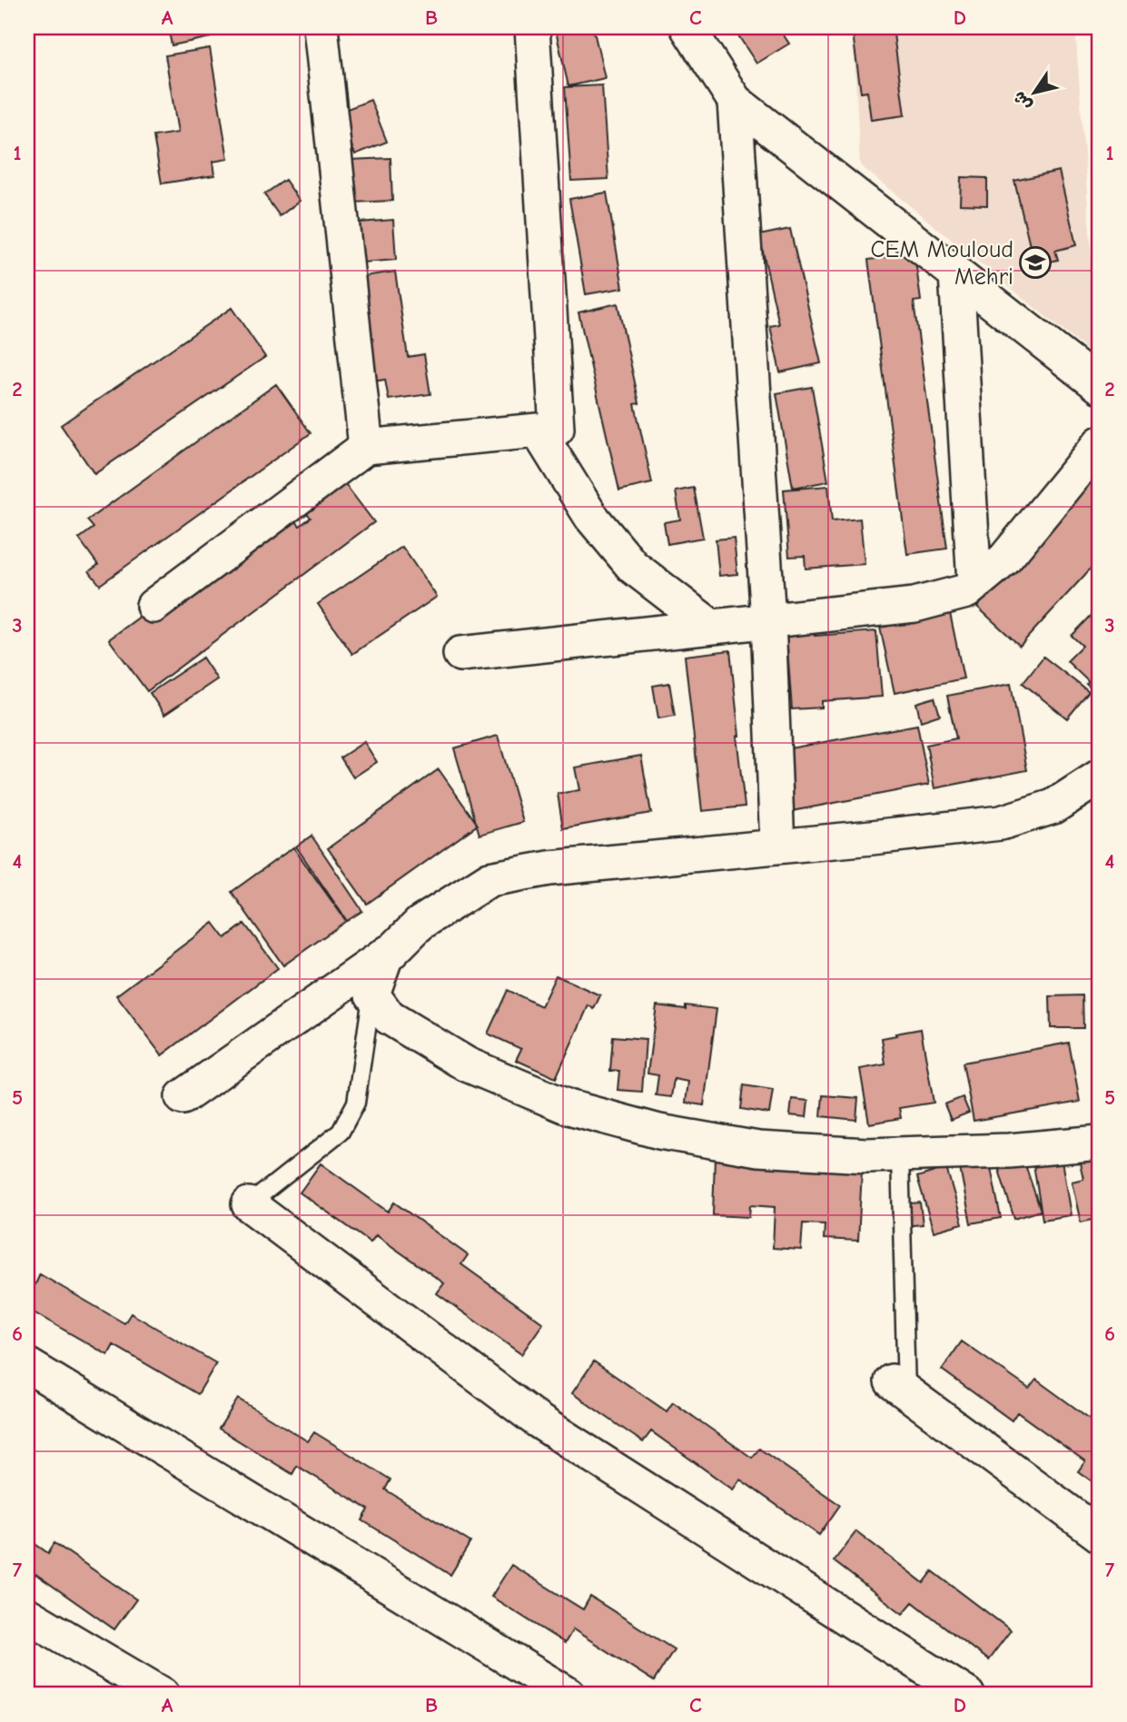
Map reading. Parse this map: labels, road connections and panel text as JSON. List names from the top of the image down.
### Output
{
  "places": {
    "school or university": ["CEM Mouloud Mehri"]
  },
  "north": "bottom left",
  "grid": {
    "columns": [
      "A",
      "B",
      "C",
      "D"
    ],
    "rows": [
      "1",
      "2",
      "3",
      "4",
      "5",
      "6",
      "7"
    ]
  }
}
